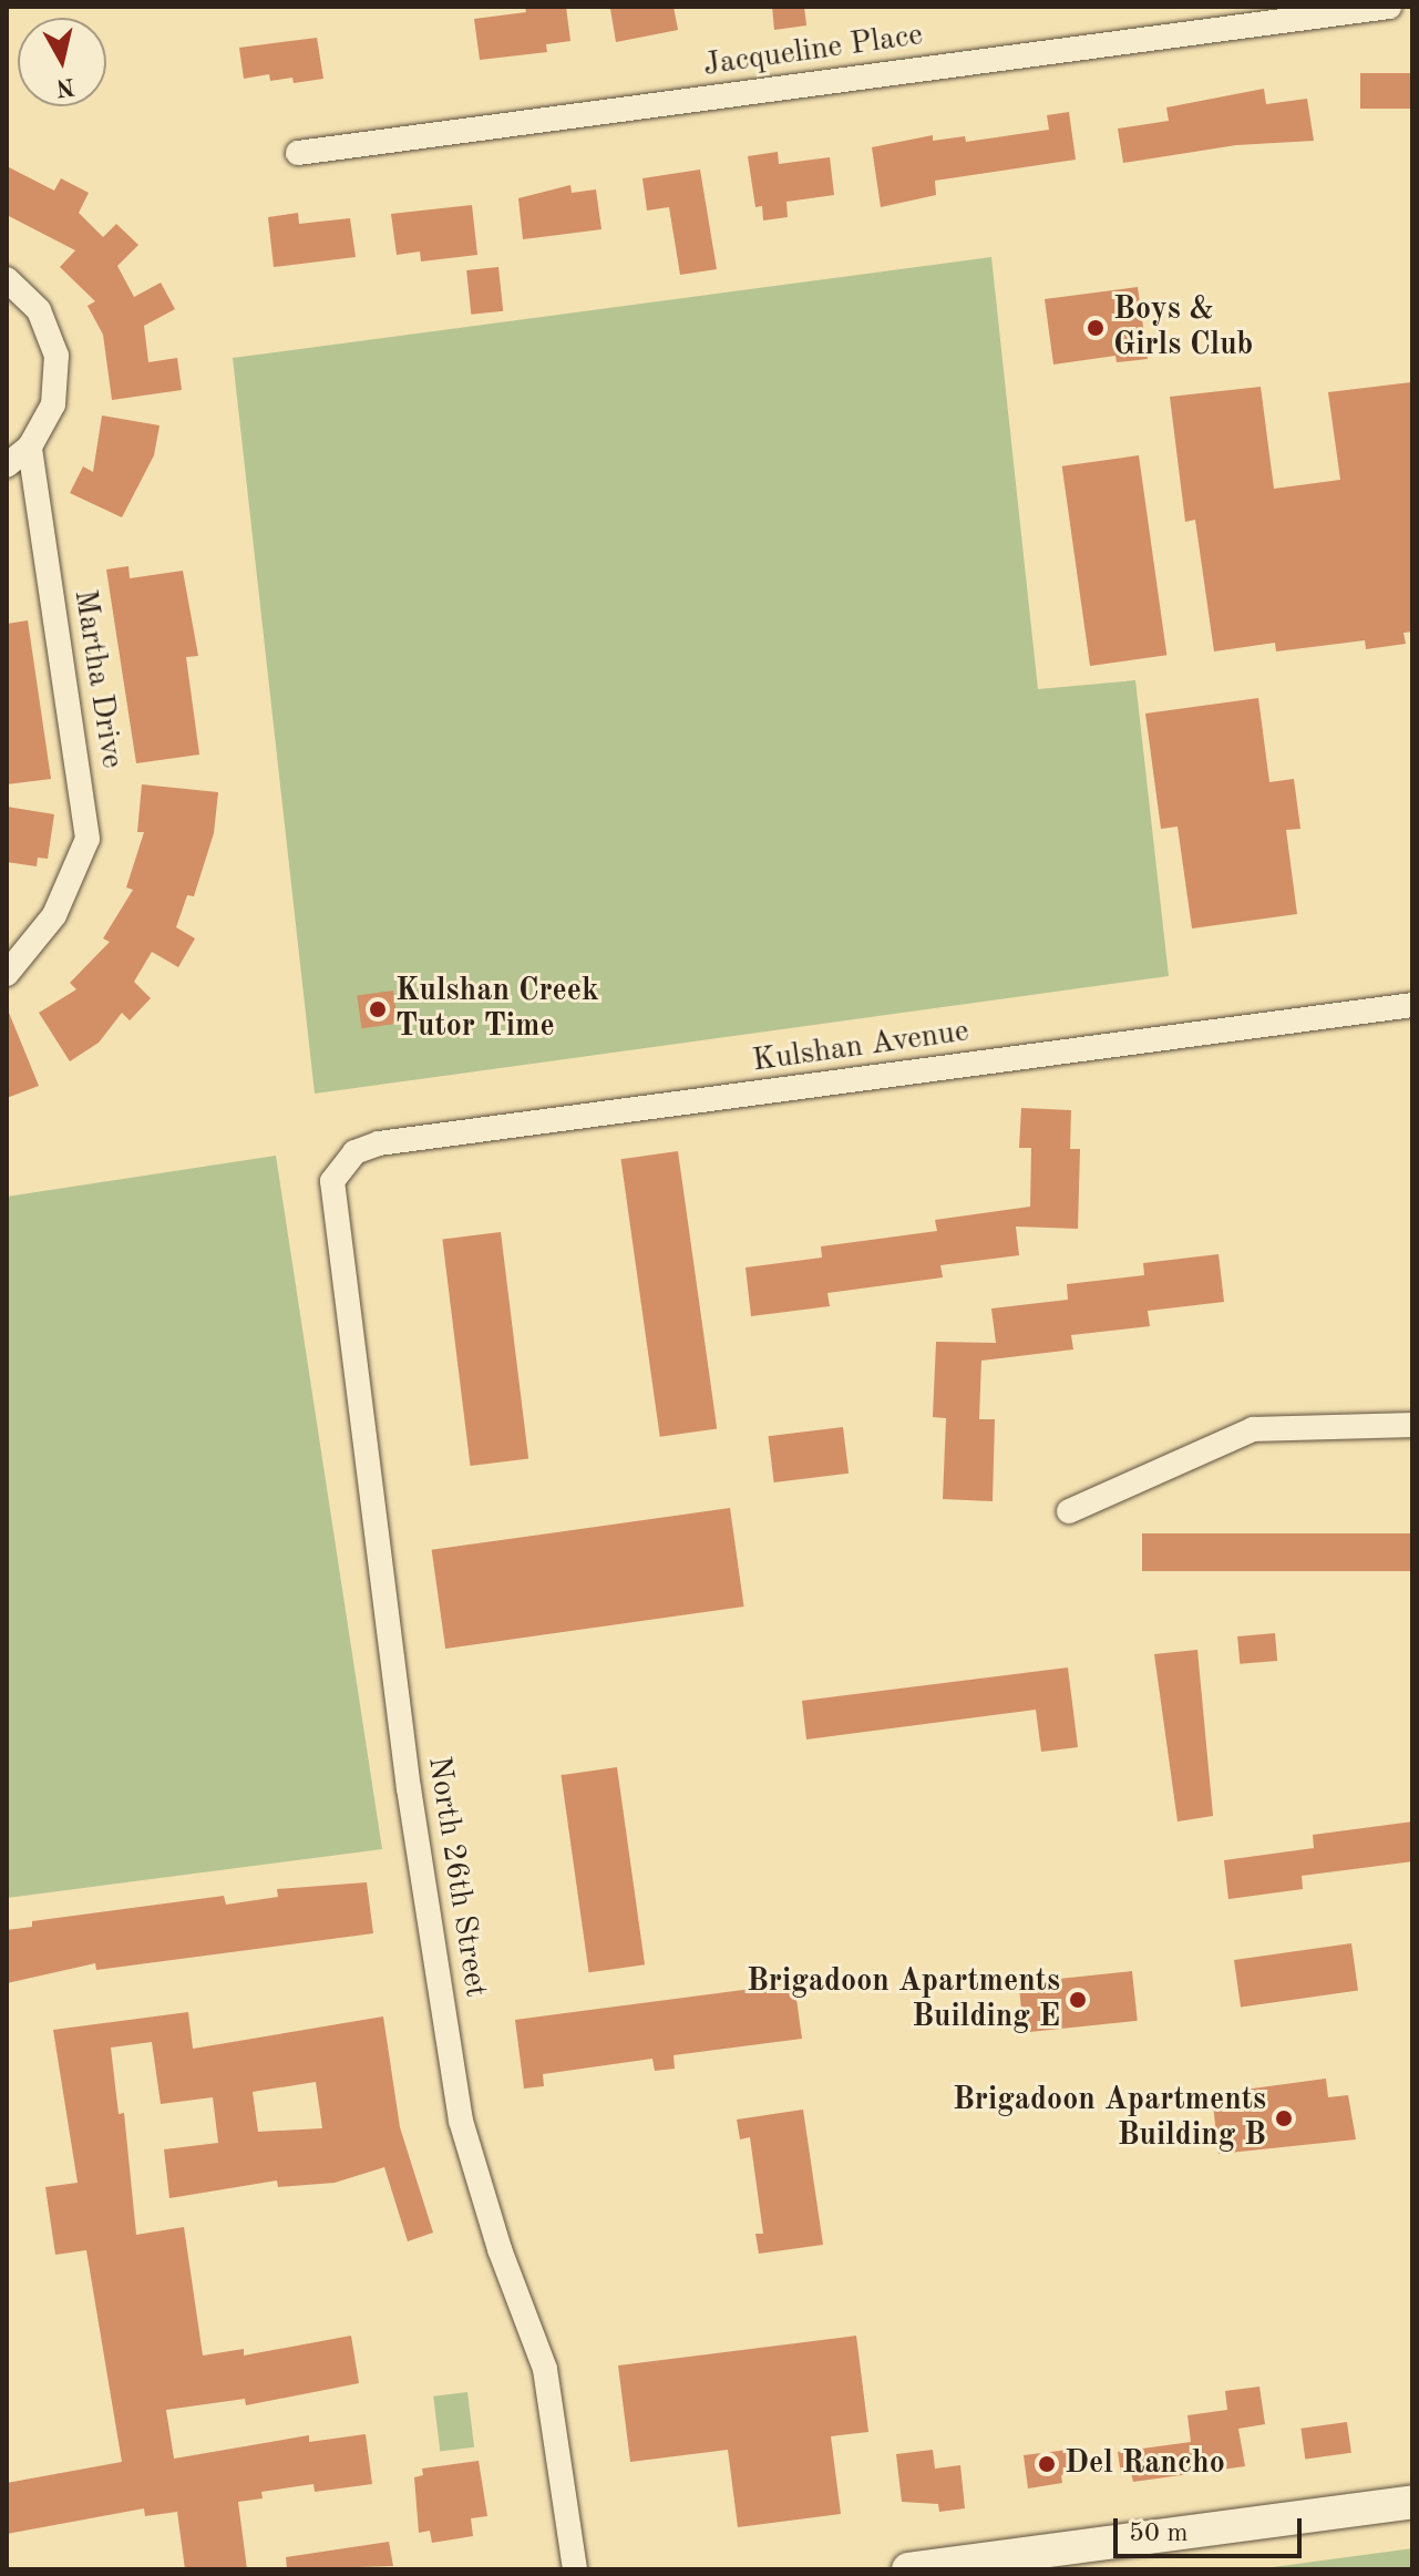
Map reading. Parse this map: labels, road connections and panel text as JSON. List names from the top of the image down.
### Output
{
  "streets": {
    "street": [
      "Jacqueline Place",
      "Martha Drive",
      "Kulshan Avenue",
      "North 26th Street"
    ]
  },
  "crossings": [
    ["Kulshan Avenue", "North 26th Street"]
  ],
  "places": [
    "Boys & Girls Club",
    "Kulshan Creek Tutor Time",
    "Brigadoon Apartments Building E",
    "Brigadoon Apartments Building B",
    "Del Rancho"
  ],
  "scale_bar": "50 m",
  "north": "bottom"
}
